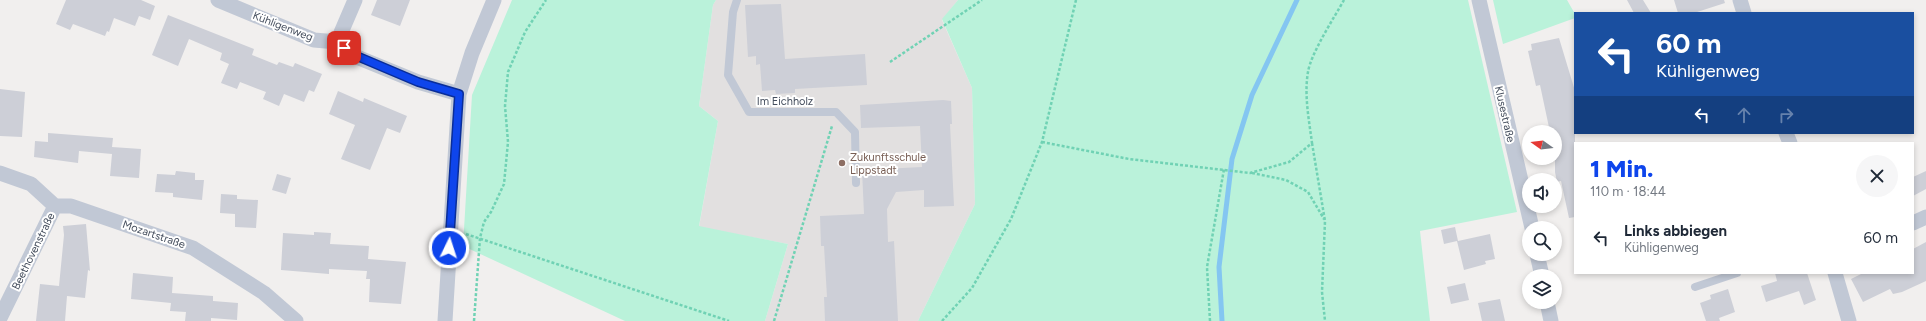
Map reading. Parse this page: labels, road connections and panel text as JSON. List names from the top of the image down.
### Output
{
  "streets": {
    "street": [
      "Kühligenweg",
      "Klusestraße",
      "Mozartstraße",
      "Beethovenstraße"
    ],
    "lane": ["Im Eichholz"]
  },
  "crossings": [
    ["Mozartstraße", "Beethovenstraße"]
  ],
  "places": ["Zukunftsschule Lippstadt"],
  "north": "left",
  "page": {
    "turn": ["60 m", "Kühligenweg"],
    "heading": ["1 Min.", "110 m · 18:44"],
    "list": [
      {
        "name": "Links abbiegen",
        "note": "Kühligenweg",
        "value": "60 m"
      }
    ]
  }
}
